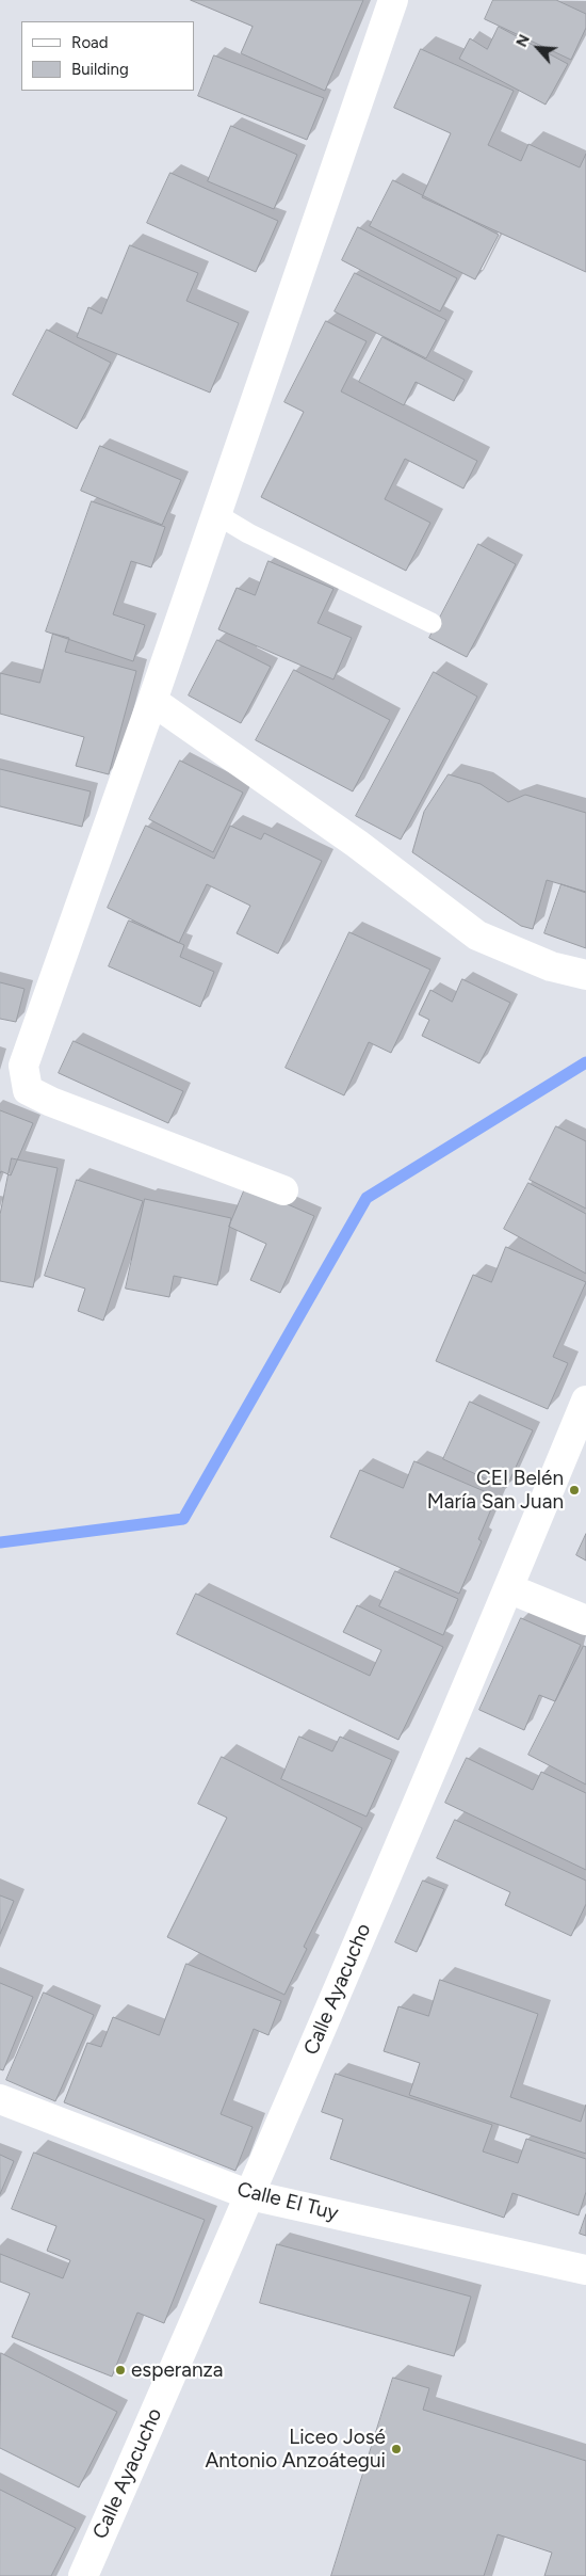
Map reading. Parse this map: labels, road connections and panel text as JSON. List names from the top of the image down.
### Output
{
  "streets": {
    "street": ["Calle Ayacucho", "Calle El Tuy"]
  },
  "crossings": [
    ["Calle Ayacucho", "Calle El Tuy"]
  ],
  "places": ["CEI Belén María San Juan", "esperanza", "Liceo José Antonio Anzoátegui"],
  "legend": ["Road", "Building"],
  "north": "top left"
}
